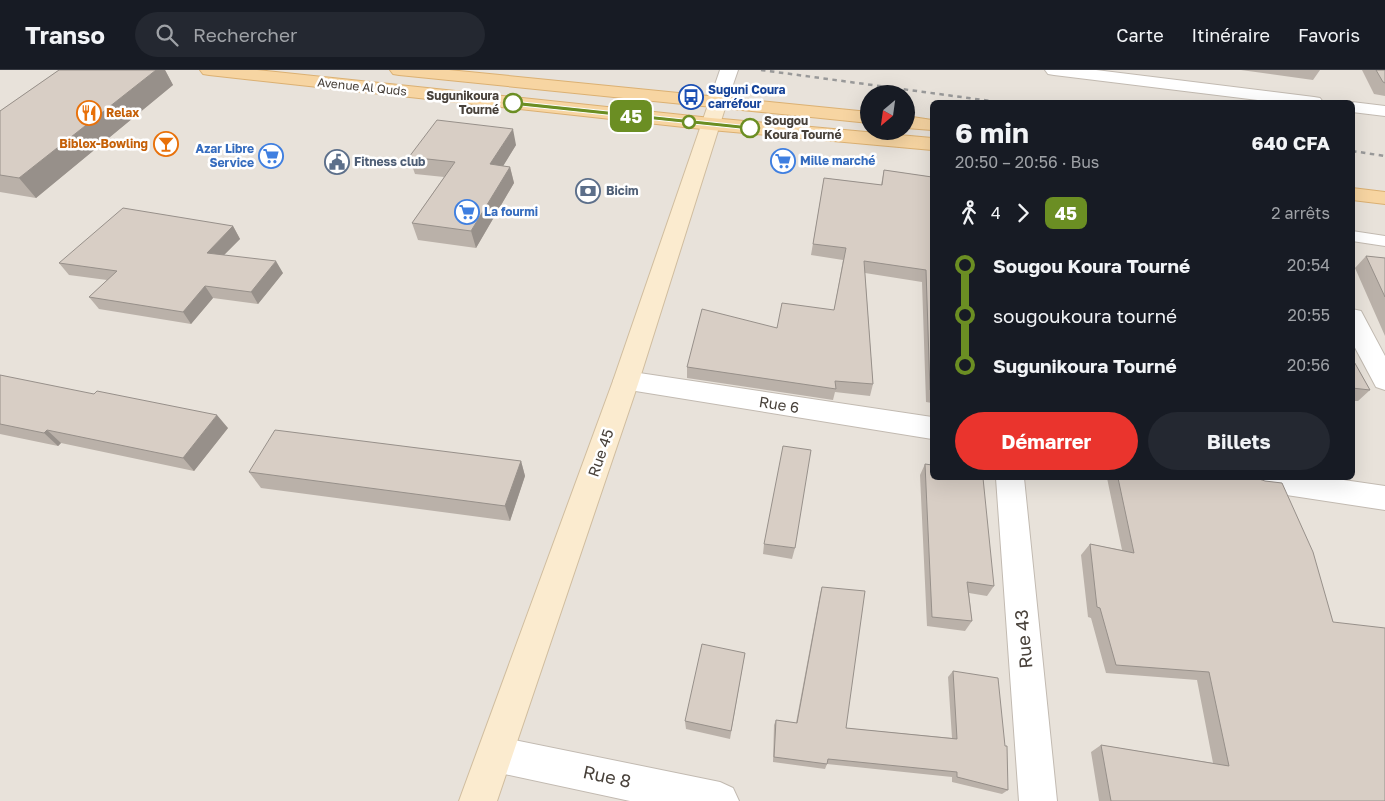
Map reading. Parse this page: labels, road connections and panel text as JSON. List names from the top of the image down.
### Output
{
  "streets": {
    "main road": ["Avenue Al Quds"],
    "street": [
      "Rue 6",
      "Rue 45",
      "Rue 43",
      "Rue 8"
    ]
  },
  "crossings": [
    ["Avenue Al Quds", "Rue 45"],
    ["Rue 6", "Rue 45"],
    ["Rue 45", "Rue 8"]
  ],
  "places": {
    "bus stop": ["Suguni Coura carréfour"],
    "other": ["Sugunikoura Tourné", "Sougou Koura Tourné"],
    "restaurant": ["Relax"],
    "bar": ["Biblox-Bowling"],
    "supermarket": ["Azar Libre Service", "Mille marché", "La fourmi"],
    "public building": ["Fitness club"],
    "bank": ["Bicim"]
  },
  "lines": ["bus line 45"],
  "north": "bottom left",
  "page": {
    "header": "Transo",
    "search": "Rechercher",
    "nav": ["Carte", "Itinéraire", "Favoris"],
    "on_map": "45",
    "heading": ["6 min", "20:50 – 20:56 · Bus", "640 CFA"],
    "legs": ["4", "45", "2 arrêts"],
    "list": [
      {
        "name": "Sougou Koura Tourné",
        "value": "20:54"
      },
      {
        "name": "sougoukoura tourné",
        "value": "20:55"
      },
      {
        "name": "Sugunikoura Tourné",
        "value": "20:56"
      }
    ],
    "buttons": ["Démarrer", "Billets"]
  }
}
